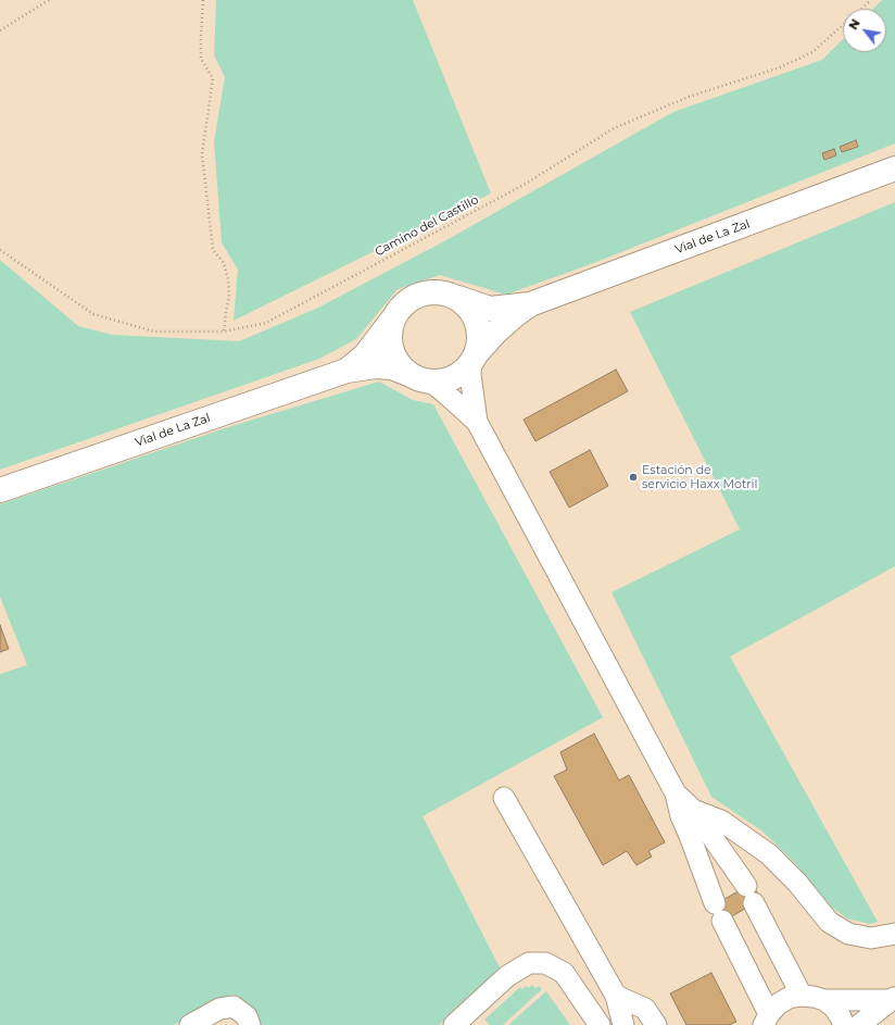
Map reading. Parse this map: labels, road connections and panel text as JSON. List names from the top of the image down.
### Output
{
  "streets": {
    "street": ["Vial de La Zal"],
    "path": ["Camino del Castillo"]
  },
  "places": ["Estación de servicio Haxx Motril"],
  "north": "top left"
}
